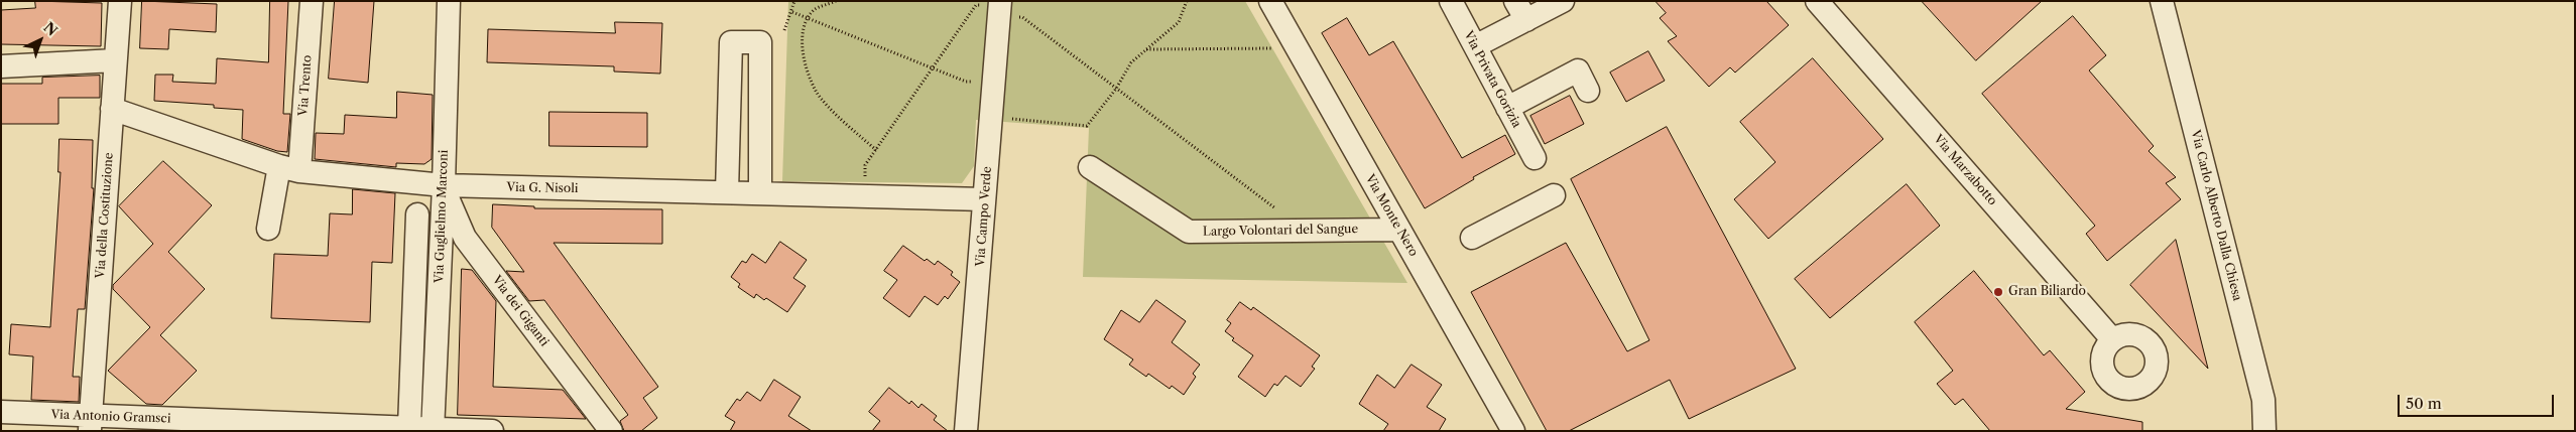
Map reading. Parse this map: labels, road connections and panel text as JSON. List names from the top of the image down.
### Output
{
  "streets": {
    "street": [
      "Via Privata Gorizia",
      "Via Trento",
      "Via Marzabotto",
      "Via G. Nisoli",
      "Via della Costituzione",
      "Via Monte Nero",
      "Via Carlo Alberto Dalla Chiesa",
      "Via Guglielmo Marconi",
      "Via Campo Verde",
      "Largo Volontari del Sangue",
      "Via dei Giganti",
      "Via Antonio Gramsci"
    ]
  },
  "crossings": [
    ["Via Trento", "Via G. Nisoli"],
    ["Via G. Nisoli", "Via della Costituzione"],
    ["Via G. Nisoli", "Via Guglielmo Marconi"],
    ["Via G. Nisoli", "Via Campo Verde"],
    ["Via G. Nisoli", "Via dei Giganti"],
    ["Via della Costituzione", "Via Antonio Gramsci"],
    ["Via Monte Nero", "Largo Volontari del Sangue"],
    ["Via Guglielmo Marconi", "Via dei Giganti"],
    ["Via Guglielmo Marconi", "Via Antonio Gramsci"]
  ],
  "places": ["Gran Biliardo"],
  "scale_bar": "50 m",
  "north": "top right"
}
